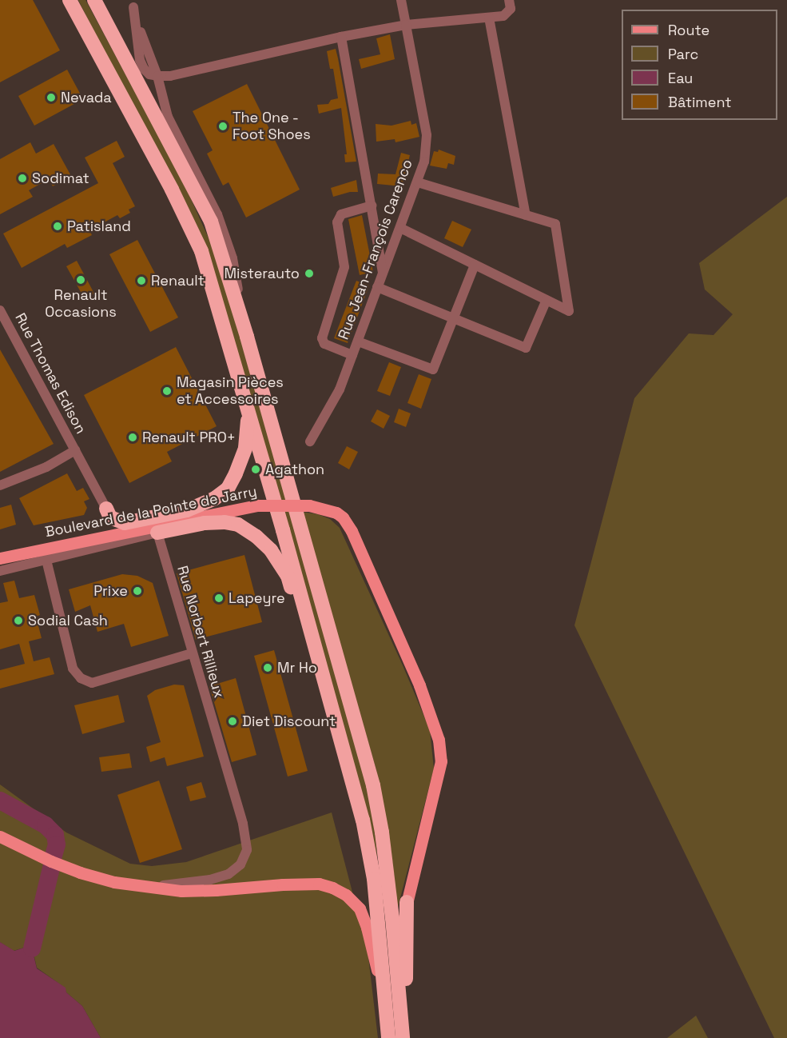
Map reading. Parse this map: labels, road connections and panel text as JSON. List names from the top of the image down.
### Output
{
  "streets": {
    "main road": ["Boulevard de la Pointe de Jarry"],
    "street": ["Rue Jean-François Carenco", "Rue Thomas Edison", "Rue Norbert Rillieux"]
  },
  "crossings": [
    ["Boulevard de la Pointe de Jarry", "Rue Norbert Rillieux"]
  ],
  "places": [
    "Nevada",
    "The One - Foot Shoes",
    "Sodimat",
    "Patisland",
    "Misterauto",
    "Renault Occasions",
    "Renault",
    "Magasin Pièces et Accessoires",
    "Renault PRO+",
    "Agathon",
    "Prixe",
    "Lapeyre",
    "Sodial Cash",
    "Mr Ho",
    "Diet Discount"
  ],
  "legend": [
    "Route",
    "Parc",
    "Eau",
    "Bâtiment"
  ]
}
